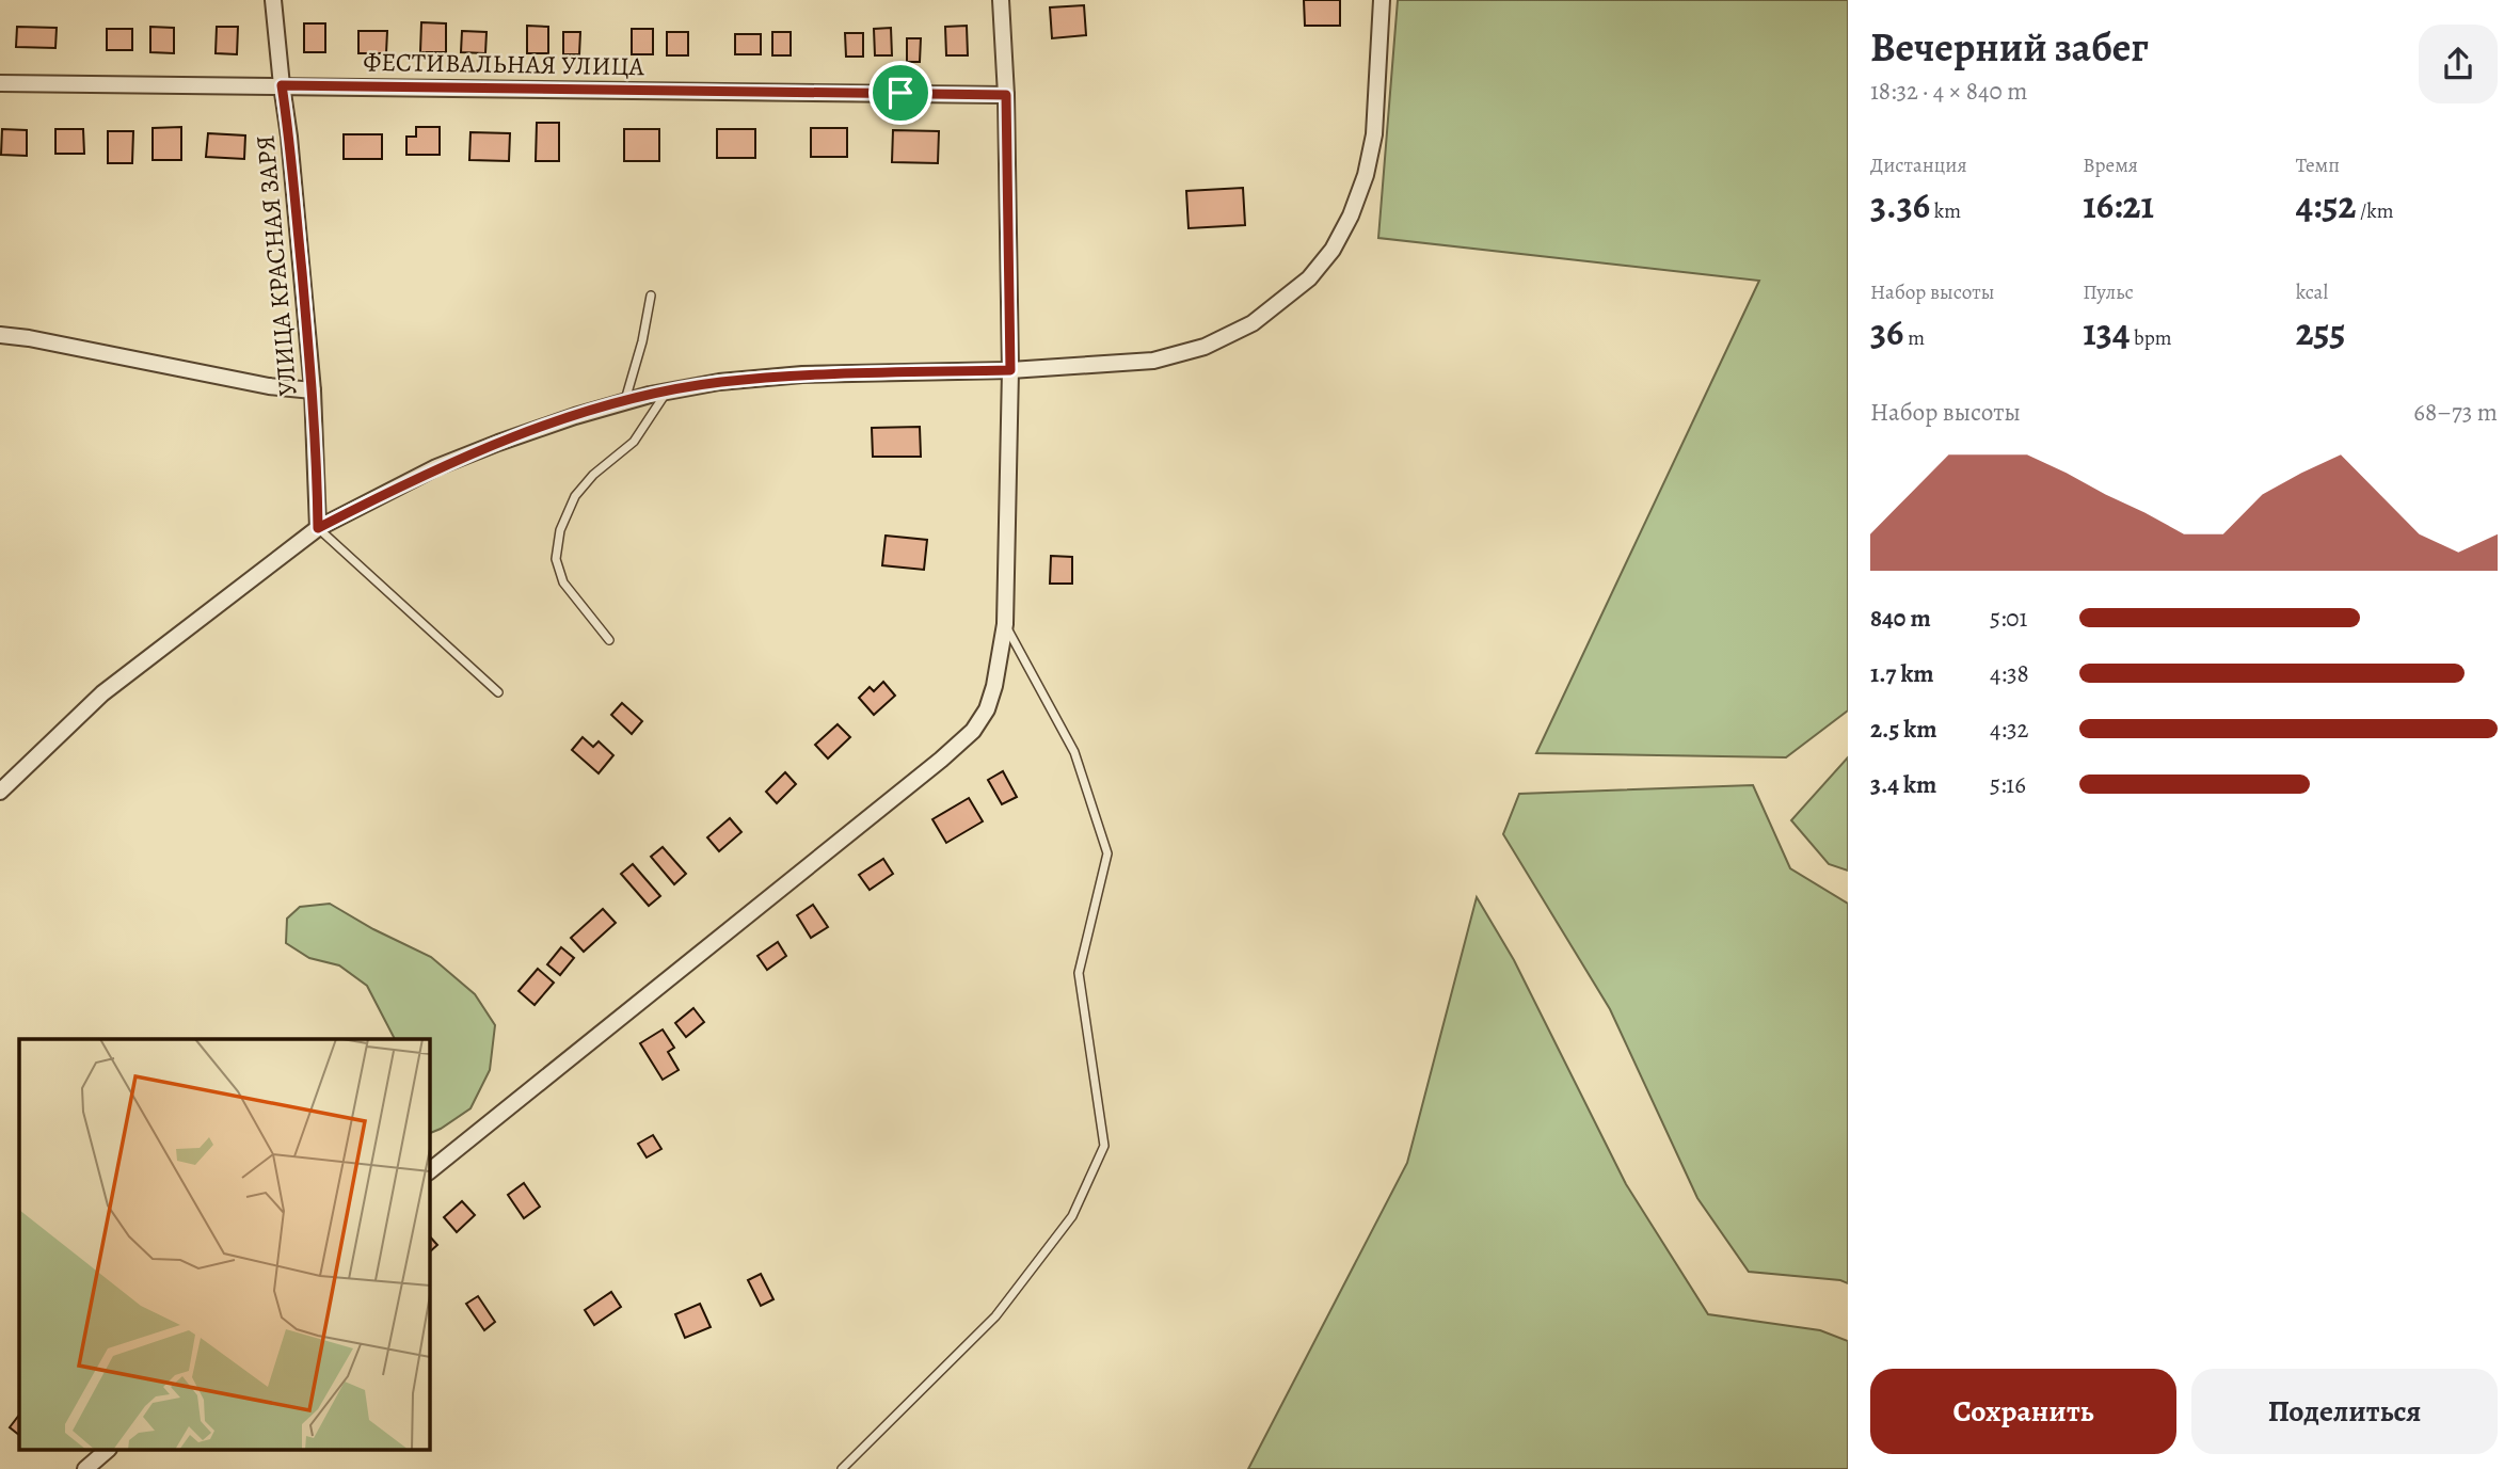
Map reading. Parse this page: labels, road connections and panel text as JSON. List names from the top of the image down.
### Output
{
  "streets": {
    "street": ["ФЕСТИВАЛЬНАЯ УЛИЦА", "УЛИЦА КРАСНАЯ ЗАРЯ"]
  },
  "crossings": [
    ["ФЕСТИВАЛЬНАЯ УЛИЦА", "УЛИЦА КРАСНАЯ ЗАРЯ"]
  ],
  "page": {
    "heading": ["Вечерний забег", "18:32 · 4 × 840 m"],
    "stats": [
      ["Дистанция", "3.36 km"],
      ["Время", "16:21"],
      ["Темп", "4:52 /km"],
      ["Набор высоты", "36 m"],
      ["Пульс", "134 bpm"],
      ["kcal", "255"]
    ],
    "chart": ["Набор высоты", "68–73 m"],
    "list": [
      {
        "name": "840 m",
        "note": "5:01"
      },
      {
        "name": "1.7 km",
        "note": "4:38"
      },
      {
        "name": "2.5 km",
        "note": "4:32"
      },
      {
        "name": "3.4 km",
        "note": "5:16"
      }
    ],
    "buttons": ["Сохранить", "Поделиться"]
  }
}
